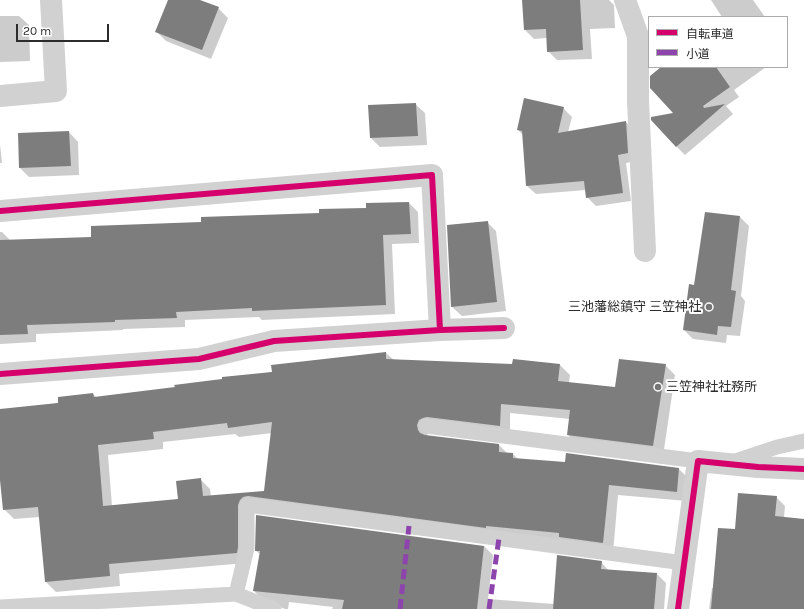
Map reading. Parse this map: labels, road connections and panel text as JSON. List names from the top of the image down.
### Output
{
  "places": ["三池藩総鎮守 三笠神社", "三笠神社社務所"],
  "legend": ["自転車道", "小道"],
  "scale_bar": "20 m"
}
